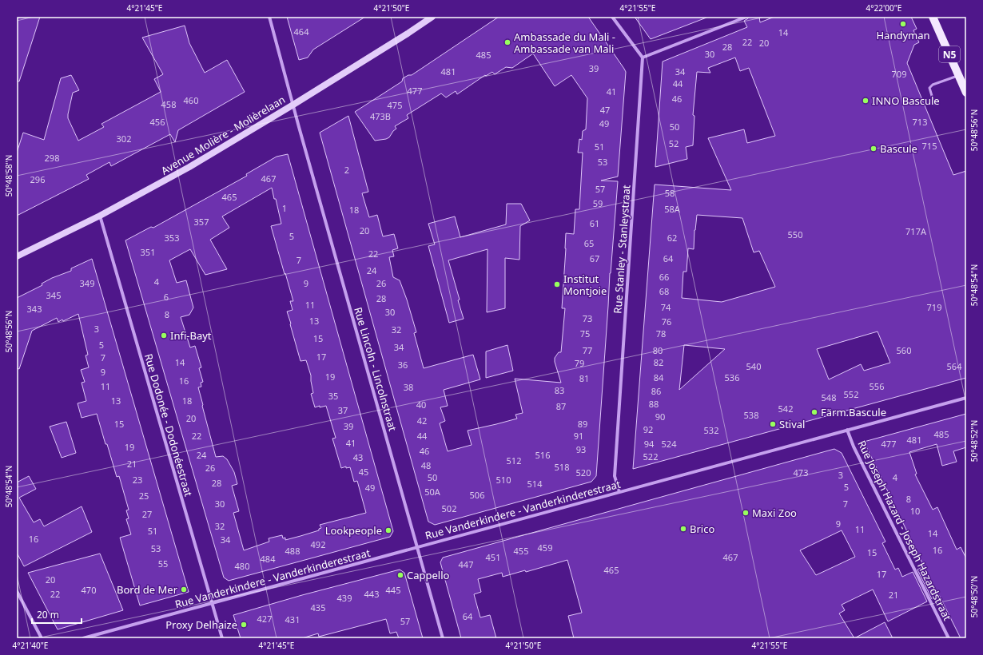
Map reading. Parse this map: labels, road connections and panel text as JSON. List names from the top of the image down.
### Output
{
  "streets": {
    "main road": ["N5"],
    "street": [
      "Avenue Molière - Molièrelaan",
      "Rue Stanley - Stanleystraat",
      "Rue Lincoln - Lincolnstraat",
      "Rue Dodonée - Dodonéestraat",
      "Rue Vanderkindere - Vanderkinderestraat",
      "Rue Joseph Hazard - Joseph Hazardstraat"
    ]
  },
  "crossings": [
    ["Avenue Molière - Molièrelaan", "Rue Lincoln - Lincolnstraat"],
    ["Avenue Molière - Molièrelaan", "Rue Dodonée - Dodonéestraat"],
    ["Rue Stanley - Stanleystraat", "Rue Vanderkindere - Vanderkinderestraat"],
    ["Rue Lincoln - Lincolnstraat", "Rue Vanderkindere - Vanderkinderestraat"],
    ["Rue Dodonée - Dodonéestraat", "Rue Vanderkindere - Vanderkinderestraat"],
    ["Rue Vanderkindere - Vanderkinderestraat", "Rue Joseph Hazard - Joseph Hazardstraat"]
  ],
  "places": [
    "Handyman",
    "Ambassade du Mali - Ambassade van Mali",
    "INNO Bascule",
    "Bascule",
    "Institut Montjoie",
    "Infi-Bayt",
    "Färm.Bascule",
    "Stival",
    "Maxi Zoo",
    "Brico",
    "Lookpeople",
    "Cappello",
    "Bord de Mer",
    "Proxy Delhaize"
  ],
  "house_numbers": [
    "464",
    "14",
    "22",
    "20",
    "28",
    "30",
    "485",
    "39",
    "481",
    "34",
    "709",
    "44",
    "477",
    "41",
    "46",
    "460",
    "458",
    "475",
    "47",
    "473B",
    "456",
    "713",
    "49",
    "50",
    "302",
    "52",
    "715",
    "51",
    "298",
    "53",
    "2",
    "467",
    "296",
    "57",
    "58",
    "465",
    "59",
    "1",
    "58A",
    "18",
    "357",
    "61",
    "20",
    "717A",
    "550",
    "5",
    "353",
    "62",
    "65",
    "351",
    "22",
    "67",
    "64",
    "7",
    "24",
    "66",
    "4",
    "349",
    "9",
    "26",
    "68",
    "345",
    "6",
    "28",
    "11",
    "74",
    "719",
    "343",
    "30",
    "8",
    "73",
    "13",
    "76",
    "3",
    "32",
    "75",
    "78",
    "15",
    "5",
    "34",
    "77",
    "80",
    "560",
    "17",
    "7",
    "14",
    "82",
    "79",
    "36",
    "540",
    "564",
    "9",
    "19",
    "84",
    "536",
    "81",
    "16",
    "11",
    "556",
    "38",
    "83",
    "86",
    "552",
    "35",
    "548",
    "13",
    "18",
    "88",
    "40",
    "87",
    "542",
    "37",
    "538",
    "90",
    "20",
    "42",
    "15",
    "89",
    "39",
    "92",
    "532",
    "485",
    "22",
    "44",
    "91",
    "481",
    "41",
    "94",
    "524",
    "477",
    "19",
    "93",
    "46",
    "24",
    "516",
    "522",
    "43",
    "512",
    "21",
    "48",
    "518",
    "26",
    "45",
    "520",
    "473",
    "3",
    "50",
    "4",
    "23",
    "510",
    "28",
    "514",
    "5",
    "49",
    "50A",
    "506",
    "25",
    "8",
    "30",
    "7",
    "502",
    "10",
    "27",
    "9",
    "32",
    "11",
    "51",
    "14",
    "16",
    "34",
    "492",
    "459",
    "53",
    "16",
    "488",
    "455",
    "15",
    "451",
    "467",
    "484",
    "55",
    "447",
    "480",
    "465",
    "17",
    "20",
    "470",
    "445",
    "22",
    "443",
    "21",
    "439",
    "435",
    "64",
    "427",
    "431",
    "57"
  ],
  "scale_bar": "20 m",
  "coordinates": [
    "4°21'45\"E",
    "4°21'50\"E",
    "4°21'55\"E",
    "4°22'00\"E",
    "50°48'56\"N",
    "50°48'58\"N",
    "50°48'54\"N",
    "50°48'52\"N",
    "50°48'50\"N",
    "4°21'40\"E"
  ]
}
